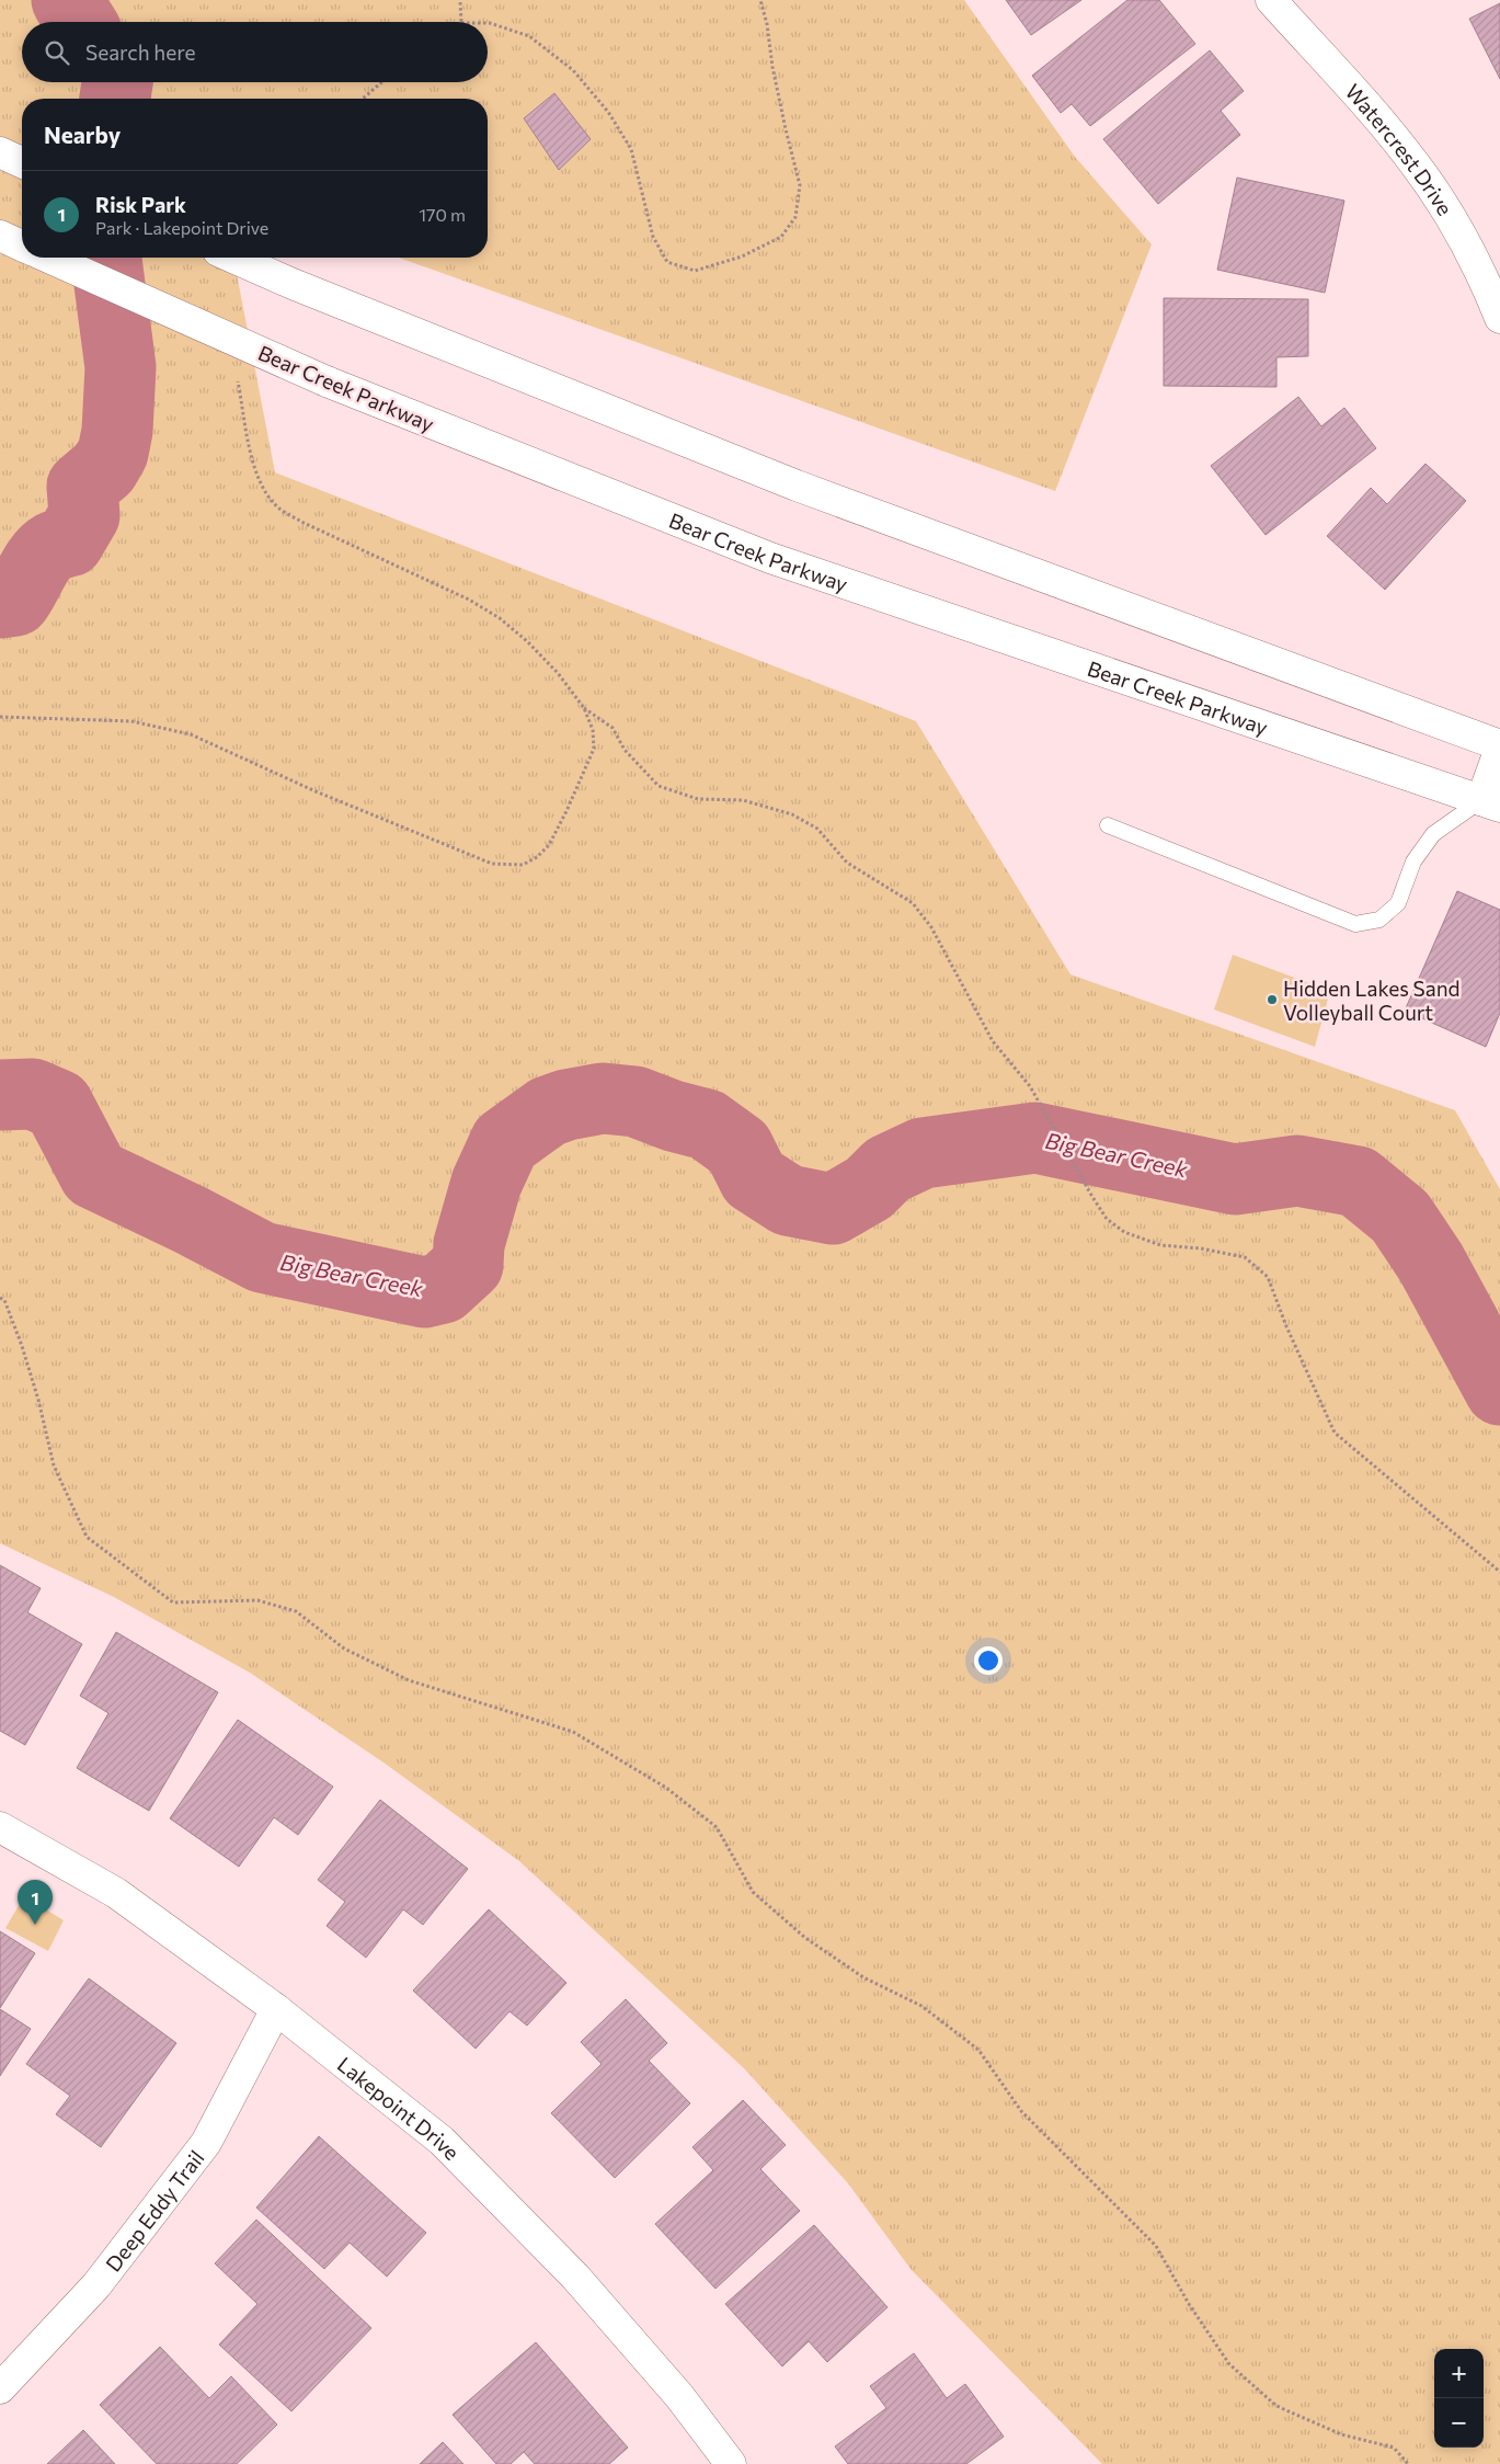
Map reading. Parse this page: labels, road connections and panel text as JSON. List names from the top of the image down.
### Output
{
  "streets": {
    "main road": [
      "Watercrest Drive",
      "Bear Creek Parkway",
      "Lakepoint Drive",
      "Deep Eddy Trail"
    ]
  },
  "crossings": [
    ["Lakepoint Drive", "Deep Eddy Trail"]
  ],
  "water": ["Big Bear Creek"],
  "places": ["Hidden Lakes Sand Volleyball Court"],
  "page": {
    "search": "Search here",
    "heading": "Nearby",
    "list": [
      {
        "mark": "1",
        "name": "Risk Park",
        "note": "Park · Lakepoint Drive",
        "value": "170 m"
      }
    ],
    "pins": "1",
    "map_buttons": ["+", "−"]
  }
}
